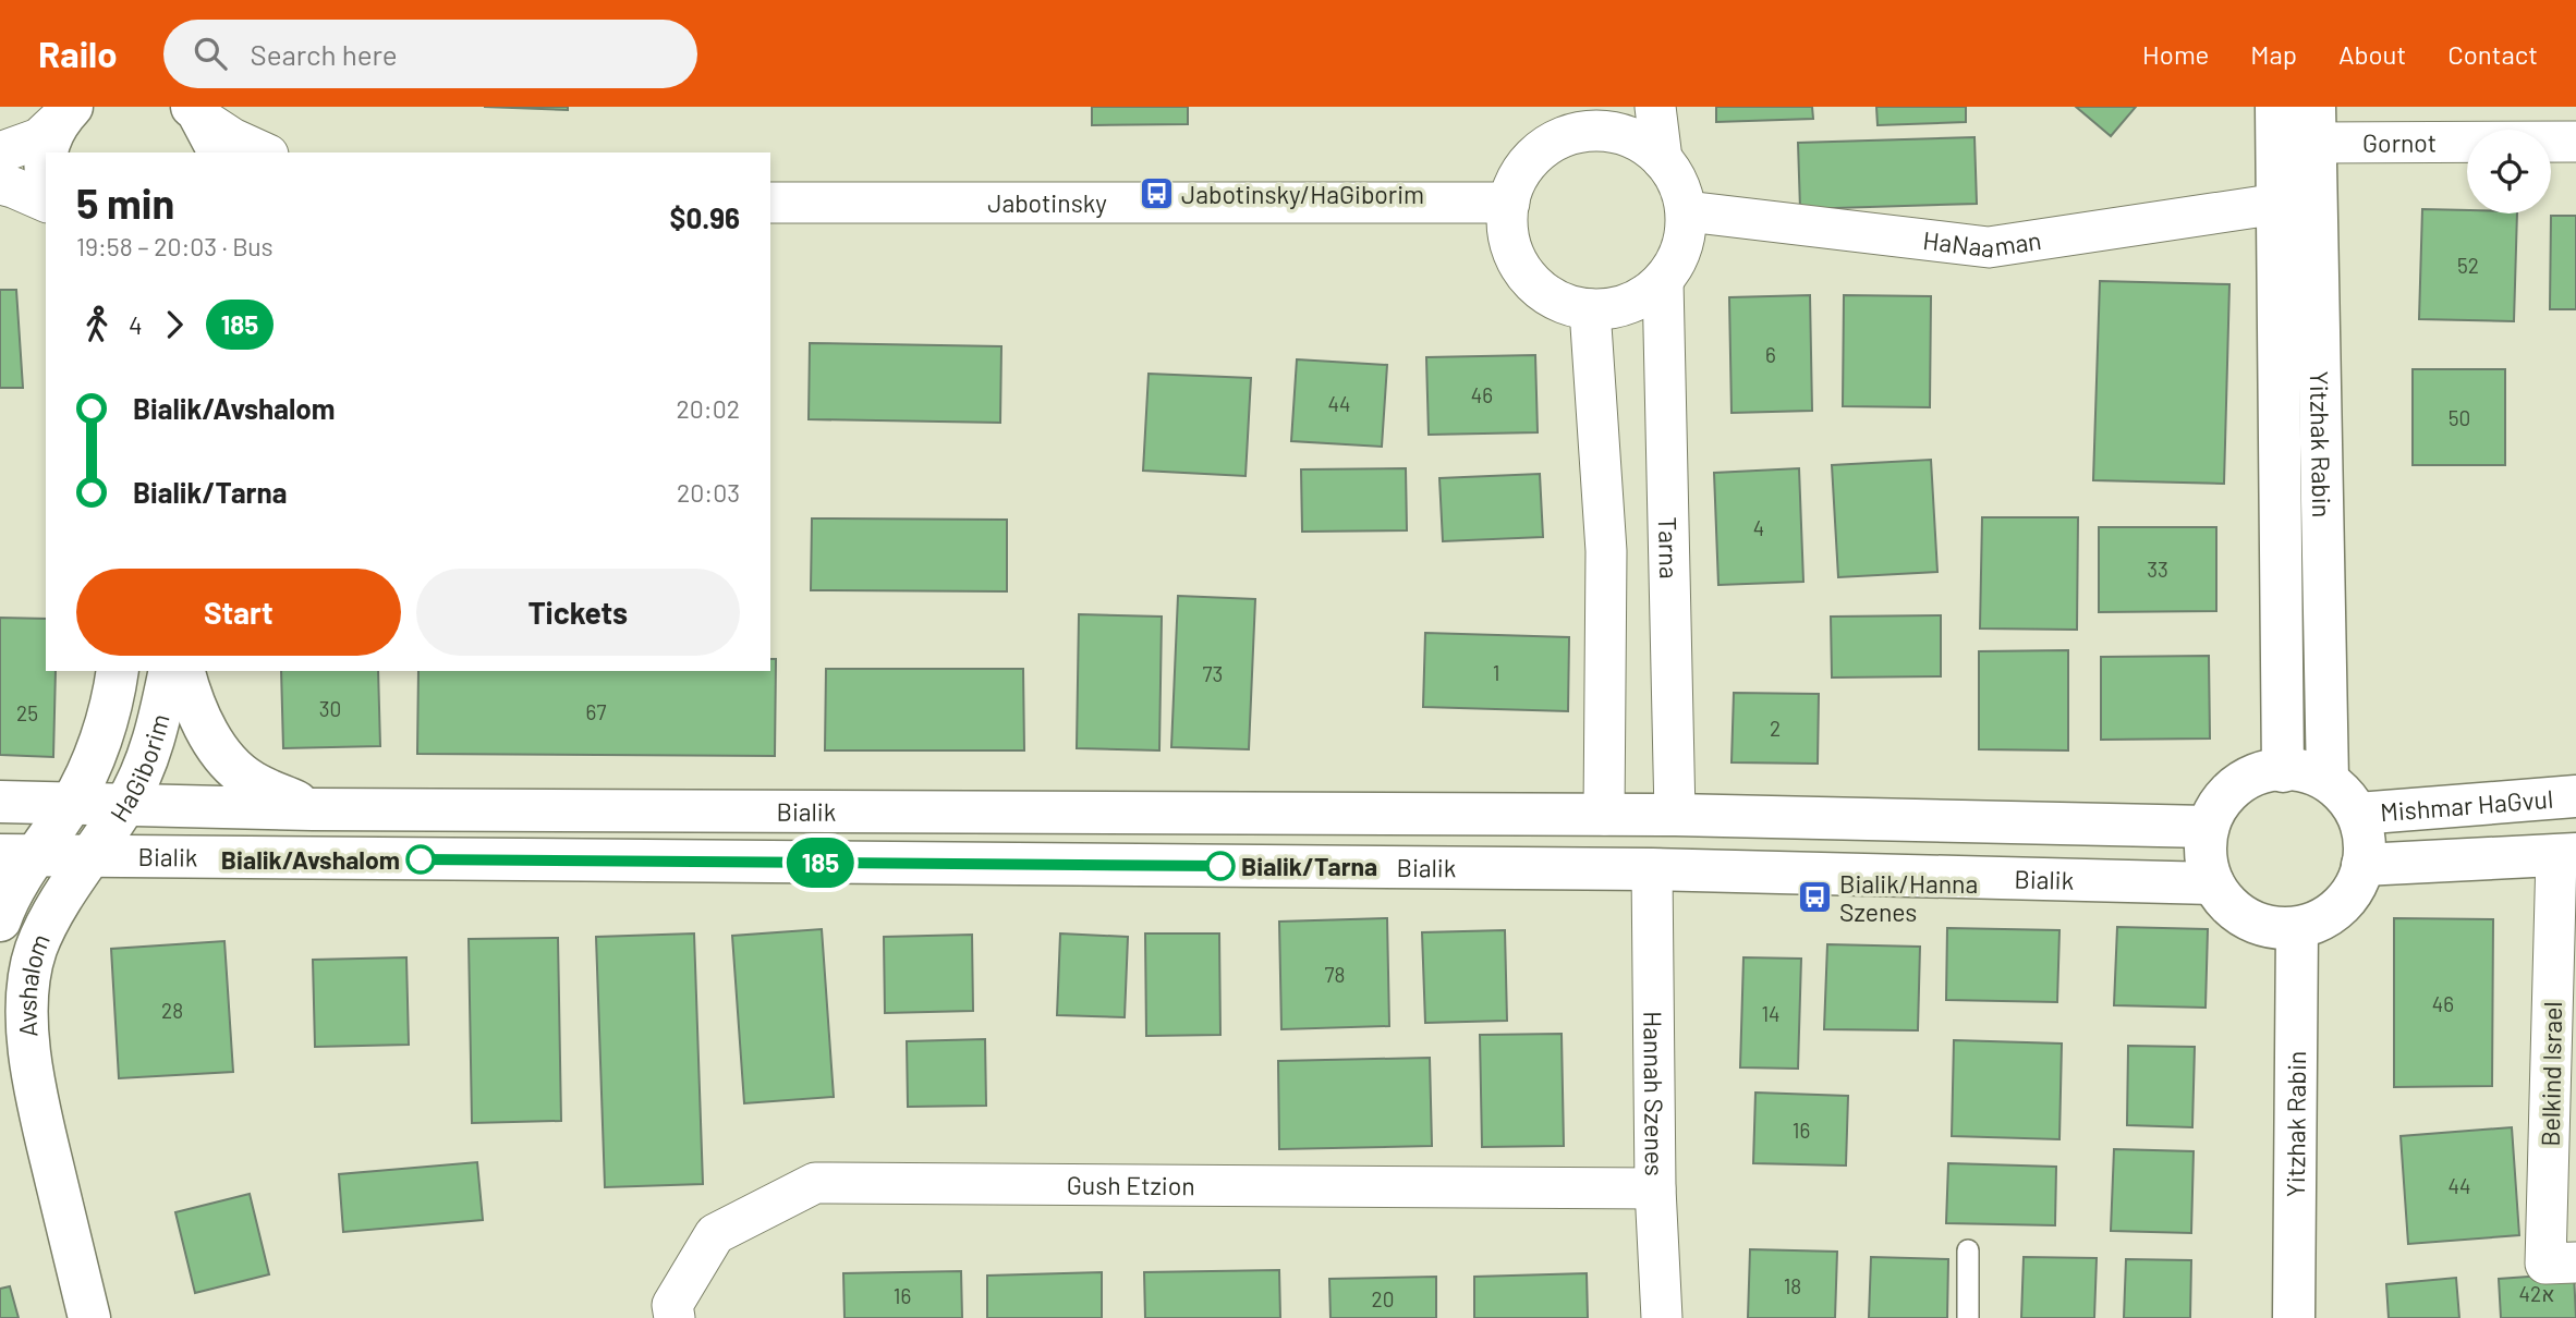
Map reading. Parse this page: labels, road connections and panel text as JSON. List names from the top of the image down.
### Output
{
  "streets": {
    "main road": [
      "Yitzhak Rabin",
      "HaGiborim",
      "Mishmar HaGvul",
      "Bialik",
      "Avshalom"
    ],
    "street": [
      "Gornot",
      "Jabotinsky",
      "HaNaaman",
      "Tarna",
      "Belkind Israel",
      "Hannah Szenes",
      "Gush Etzion"
    ]
  },
  "crossings": [
    ["Gornot", "Yitzhak Rabin"],
    ["Jabotinsky", "HaNaaman"],
    ["Jabotinsky", "Tarna"],
    ["HaNaaman", "Yitzhak Rabin"],
    ["HaNaaman", "Tarna"],
    ["Yitzhak Rabin", "Mishmar HaGvul"],
    ["Yitzhak Rabin", "Bialik"],
    ["Tarna", "Bialik"],
    ["HaGiborim", "Bialik"],
    ["HaGiborim", "Avshalom"],
    ["Mishmar HaGvul", "Bialik"],
    ["Mishmar HaGvul", "Belkind Israel"],
    ["Bialik", "Avshalom"],
    ["Bialik", "Hannah Szenes"],
    ["Hannah Szenes", "Gush Etzion"]
  ],
  "places": {
    "bus stop": ["Jabotinsky/HaGiborim", "Bialik/Hanna Szenes"],
    "other": ["Bialik/Avshalom", "Bialik/Tarna"]
  },
  "lines": ["bus line 185"],
  "house_numbers": [
    "52",
    "6",
    "46",
    "44",
    "50",
    "4",
    "33",
    "1",
    "73",
    "30",
    "67",
    "25",
    "2",
    "78",
    "46",
    "28",
    "14",
    "16",
    "44",
    "18",
    "42א",
    "16",
    "20"
  ],
  "page": {
    "header": "Railo",
    "search": "Search here",
    "nav": [
      "Home",
      "Map",
      "About",
      "Contact"
    ],
    "on_map": "185",
    "heading": ["5 min", "19:58 – 20:03 · Bus", "$0.96"],
    "legs": ["4", "185"],
    "list": [
      {
        "name": "Bialik/Avshalom",
        "value": "20:02"
      },
      {
        "name": "Bialik/Tarna",
        "value": "20:03"
      }
    ],
    "buttons": ["Start", "Tickets"]
  }
}
